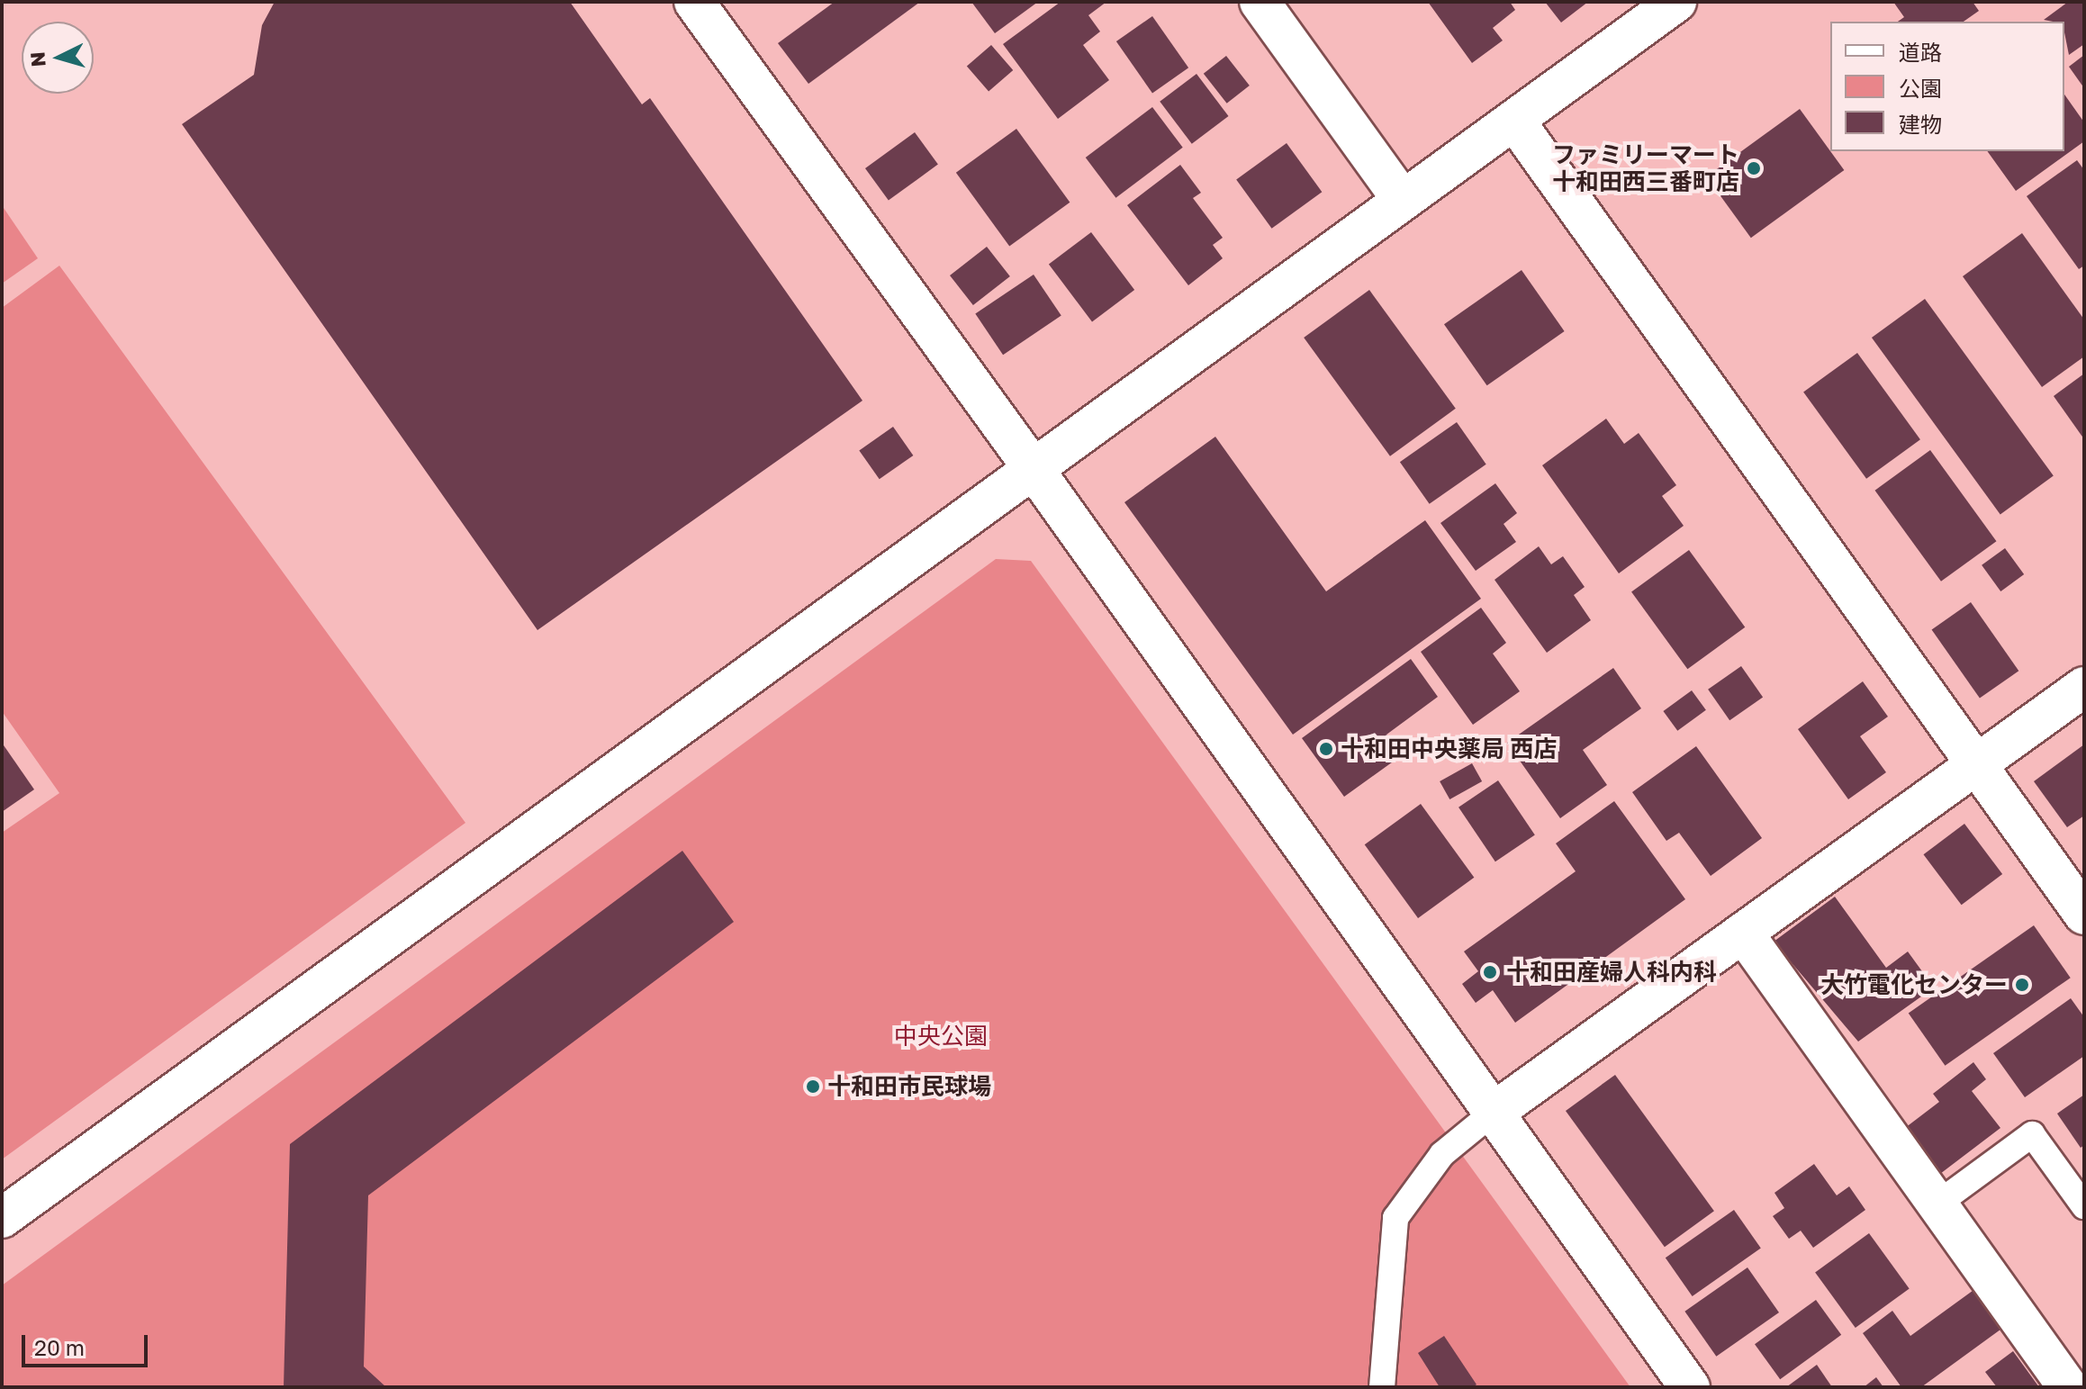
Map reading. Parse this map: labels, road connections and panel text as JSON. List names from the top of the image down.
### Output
{
  "parks": ["中央公園"],
  "places": [
    "ファミリーマート 十和田西三番町店",
    "十和田中央薬局 西店",
    "十和田産婦人科内科",
    "大竹電化センター",
    "十和田市民球場"
  ],
  "legend": ["道路", "公園", "建物"],
  "scale_bar": "20 m",
  "north": "left"
}
